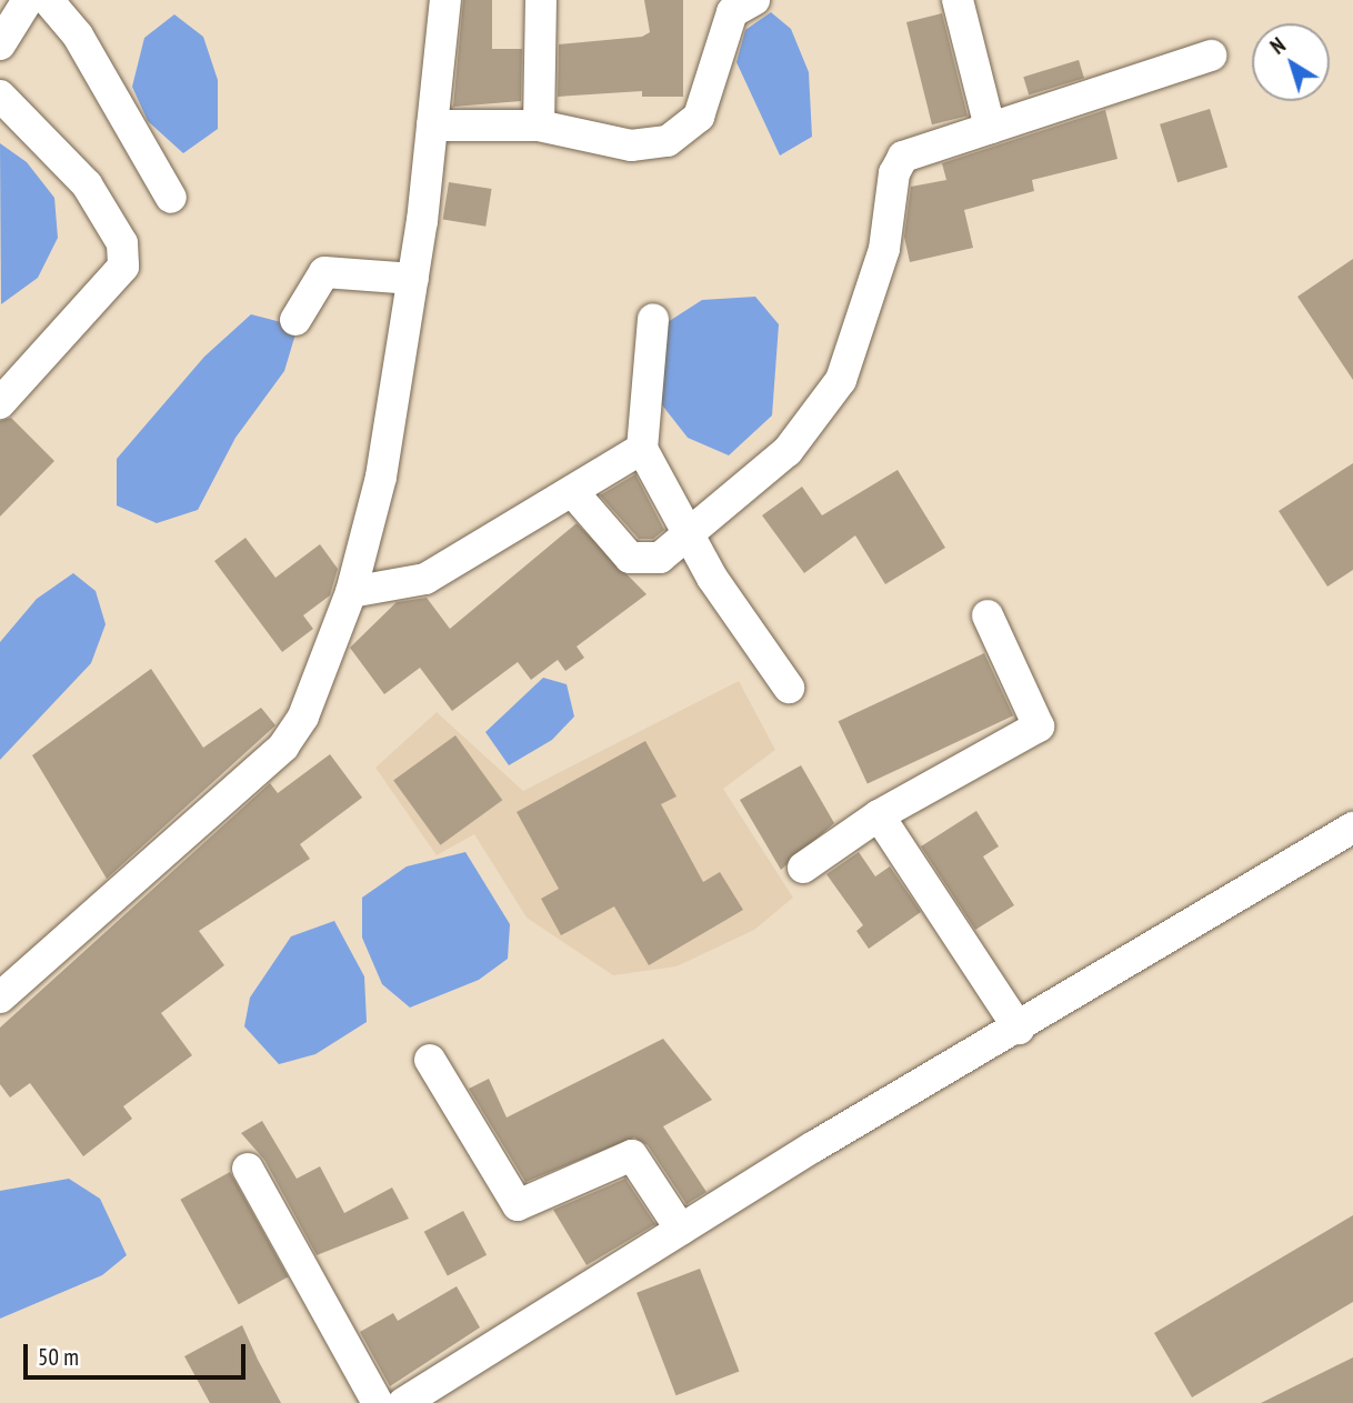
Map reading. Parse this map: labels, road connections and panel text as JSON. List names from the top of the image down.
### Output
{
  "scale_bar": "50 m",
  "north": "top left"
}
